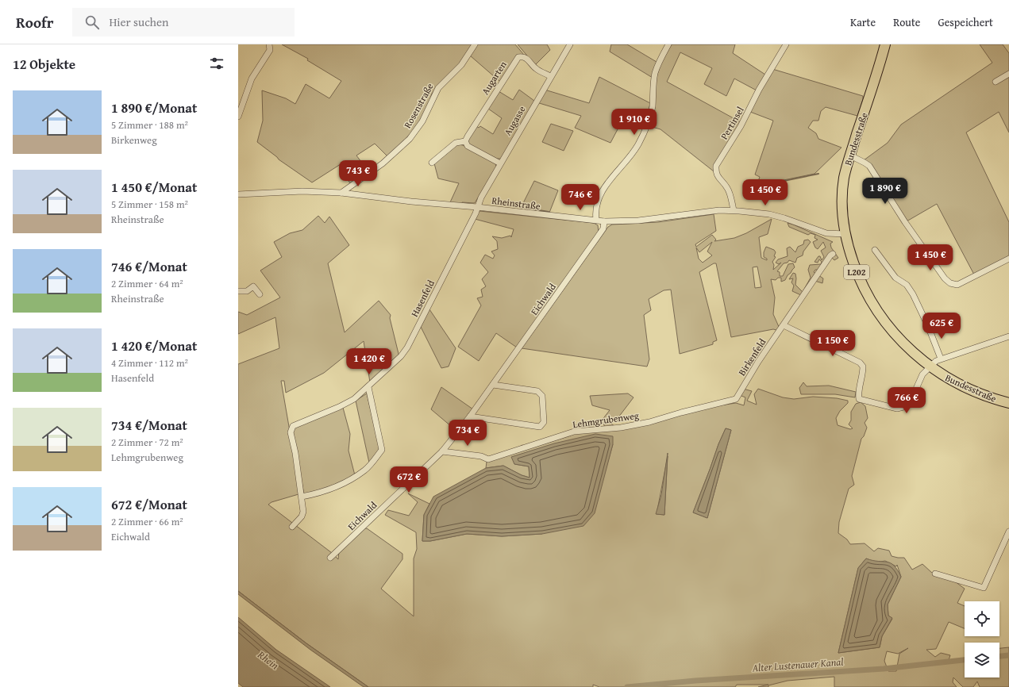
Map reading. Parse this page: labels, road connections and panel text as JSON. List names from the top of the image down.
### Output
{
  "streets": {
    "main road": ["Bundesstraße", "L202"],
    "street": [
      "Augarten",
      "Rosenstraße",
      "Augasse",
      "Pertinsel",
      "Rheinstraße",
      "Hasenfeld",
      "Eichwald",
      "Birkenfeld",
      "Lehmgrubenweg"
    ]
  },
  "crossings": [
    ["Augarten", "Augasse"],
    ["Rosenstraße", "Rheinstraße"],
    ["Augasse", "Rheinstraße"],
    ["Augasse", "Hasenfeld"],
    ["Pertinsel", "Rheinstraße"],
    ["Bundesstraße", "Rheinstraße"],
    ["Rheinstraße", "Hasenfeld"],
    ["Rheinstraße", "Eichwald"],
    ["Eichwald", "Lehmgrubenweg"],
    ["Birkenfeld", "Lehmgrubenweg"]
  ],
  "water": ["Rhein", "Alter Lustenauer Kanal"],
  "page": {
    "header": "Roofr",
    "search": "Hier suchen",
    "nav": ["Karte", "Route", "Gespeichert"],
    "heading": "12 Objekte",
    "list": [
      {
        "name": "1 890 €/Monat",
        "note": "5 Zimmer · 188 m² · Birkenweg"
      },
      {
        "name": "1 450 €/Monat",
        "note": "5 Zimmer · 158 m² · Rheinstraße"
      },
      {
        "name": "746 €/Monat",
        "note": "2 Zimmer · 64 m² · Rheinstraße"
      },
      {
        "name": "1 420 €/Monat",
        "note": "4 Zimmer · 112 m² · Hasenfeld"
      },
      {
        "name": "734 €/Monat",
        "note": "2 Zimmer · 72 m² · Lehmgrubenweg"
      },
      {
        "name": "672 €/Monat",
        "note": "2 Zimmer · 66 m² · Eichwald"
      }
    ],
    "price": [
      "1 910 €",
      "743 €",
      "1 890 €",
      "1 450 €",
      "746 €",
      "1 450 €",
      "625 €",
      "1 150 €",
      "1 420 €",
      "766 €",
      "734 €",
      "672 €"
    ]
  }
}
